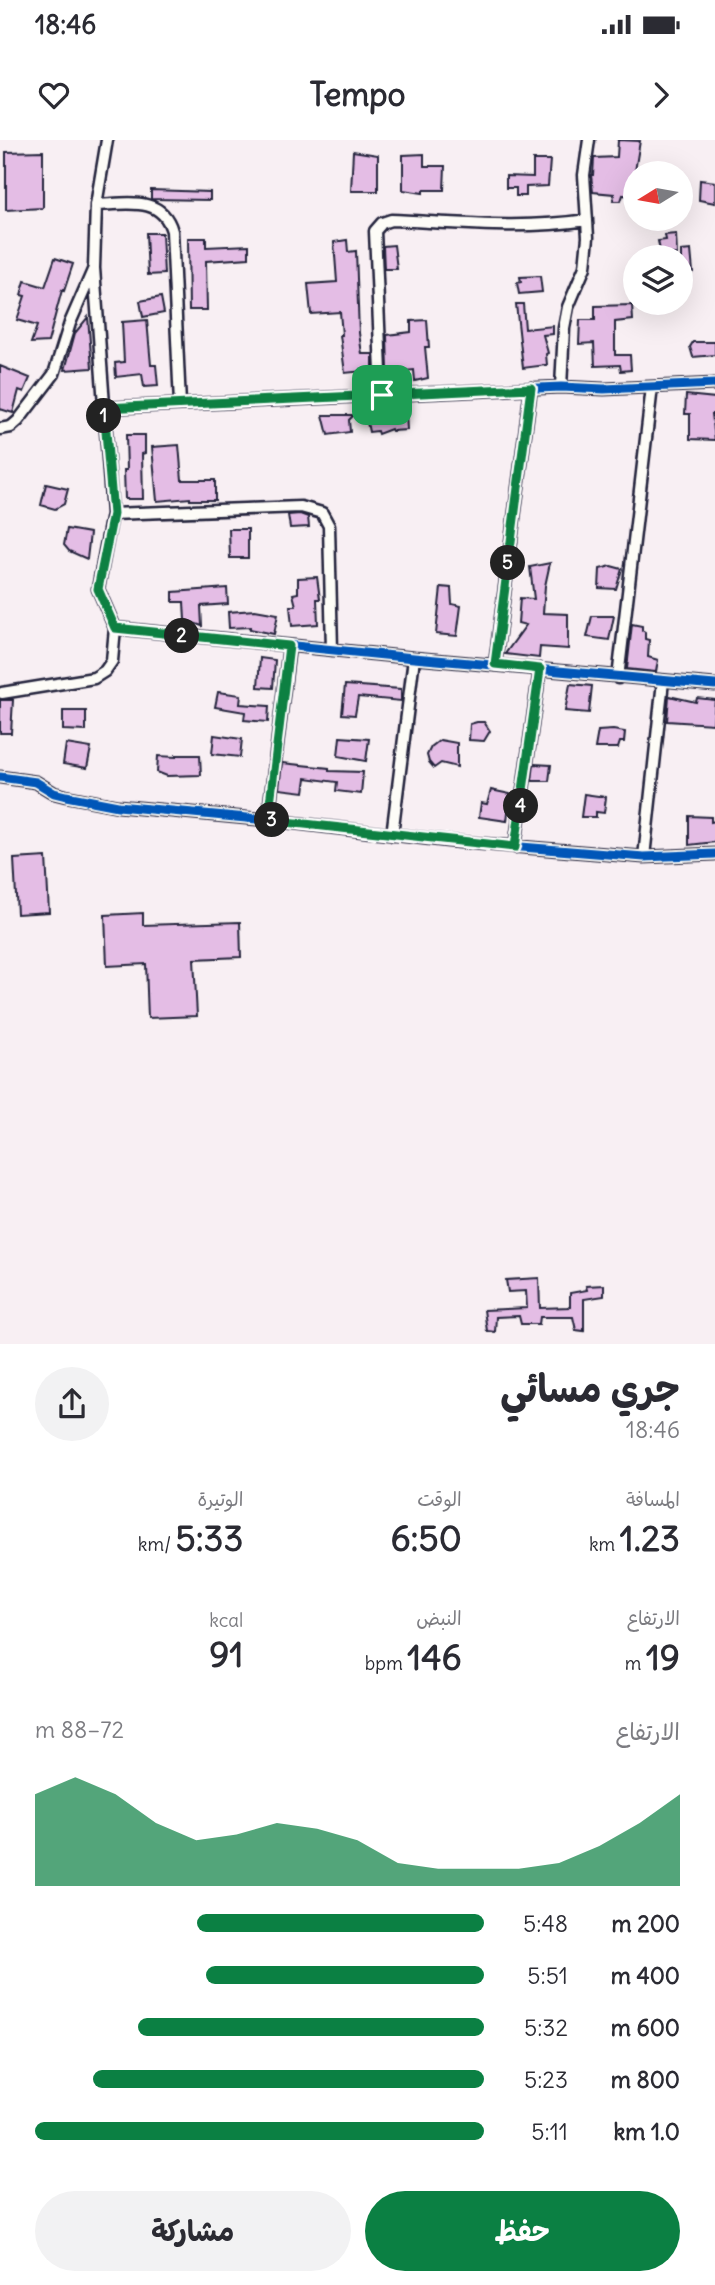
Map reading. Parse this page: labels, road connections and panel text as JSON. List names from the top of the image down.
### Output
{
  "north": "left",
  "page": {
    "status": "18:46",
    "header": "Tempo",
    "pins": [
      "1",
      "5",
      "2",
      "4",
      "3"
    ],
    "heading": ["جري مسائي", "18:46"],
    "stats": [
      ["المسافة", "1.23 km"],
      ["الوقت", "6:50"],
      ["الوتيرة", "5:33 /km"],
      ["الارتفاع", "19 m"],
      ["النبض", "146 bpm"],
      ["kcal", "91"]
    ],
    "chart": ["الارتفاع", "72–88 m"],
    "list": [
      {
        "name": "200 m",
        "note": "5:48"
      },
      {
        "name": "400 m",
        "note": "5:51"
      },
      {
        "name": "600 m",
        "note": "5:32"
      },
      {
        "name": "800 m",
        "note": "5:23"
      },
      {
        "name": "1.0 km",
        "note": "5:11"
      }
    ],
    "buttons": ["حفظ", "مشاركة"]
  }
}
